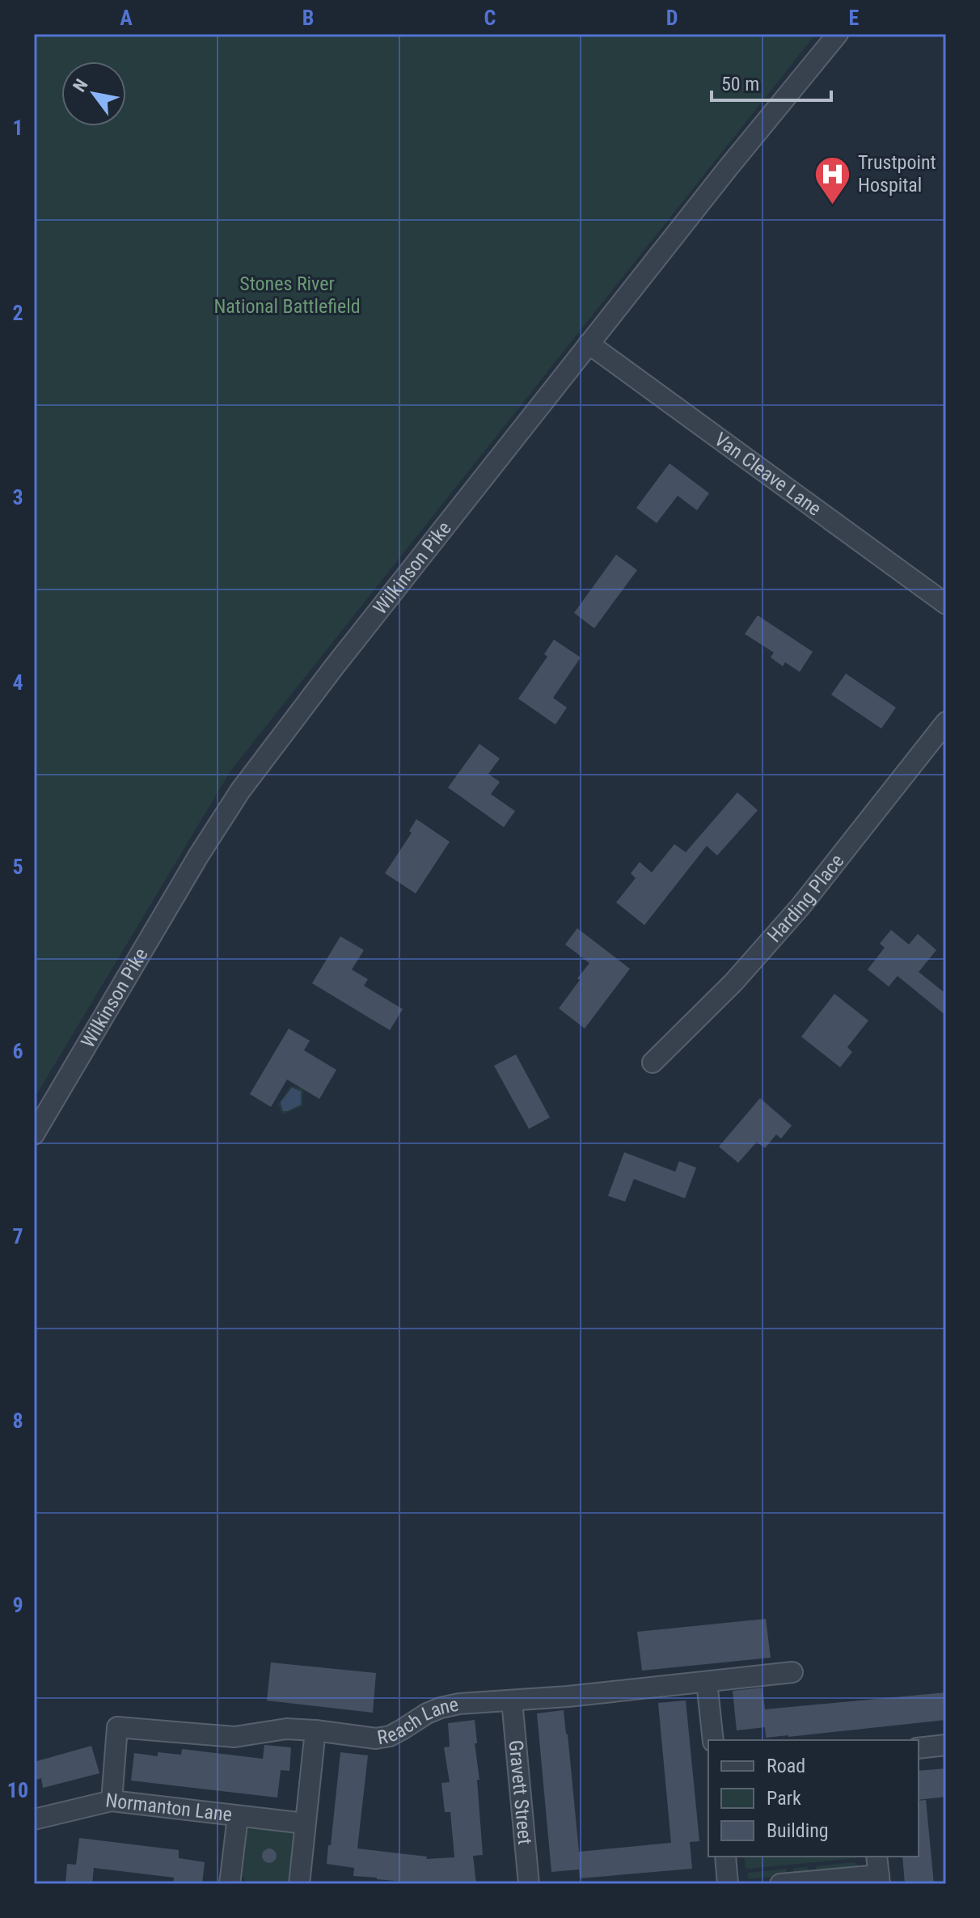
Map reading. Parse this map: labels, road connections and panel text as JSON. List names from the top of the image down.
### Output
{
  "streets": {
    "street": [
      "Van Cleave Lane",
      "Wilkinson Pike",
      "Harding Place",
      "Reach Lane",
      "Gravett Street",
      "Normanton Lane"
    ]
  },
  "crossings": [
    ["Van Cleave Lane", "Wilkinson Pike"],
    ["Reach Lane", "Gravett Street"],
    ["Reach Lane", "Normanton Lane"]
  ],
  "parks": ["Stones River National Battlefield"],
  "places": {
    "hospital": ["Trustpoint Hospital"]
  },
  "legend": ["Road", "Park", "Building"],
  "scale_bar": "50 m",
  "north": "top left",
  "grid": {
    "columns": [
      "A",
      "B",
      "C",
      "D",
      "E"
    ],
    "rows": [
      "1",
      "2",
      "3",
      "4",
      "5",
      "6",
      "7",
      "8",
      "9",
      "10"
    ]
  }
}
